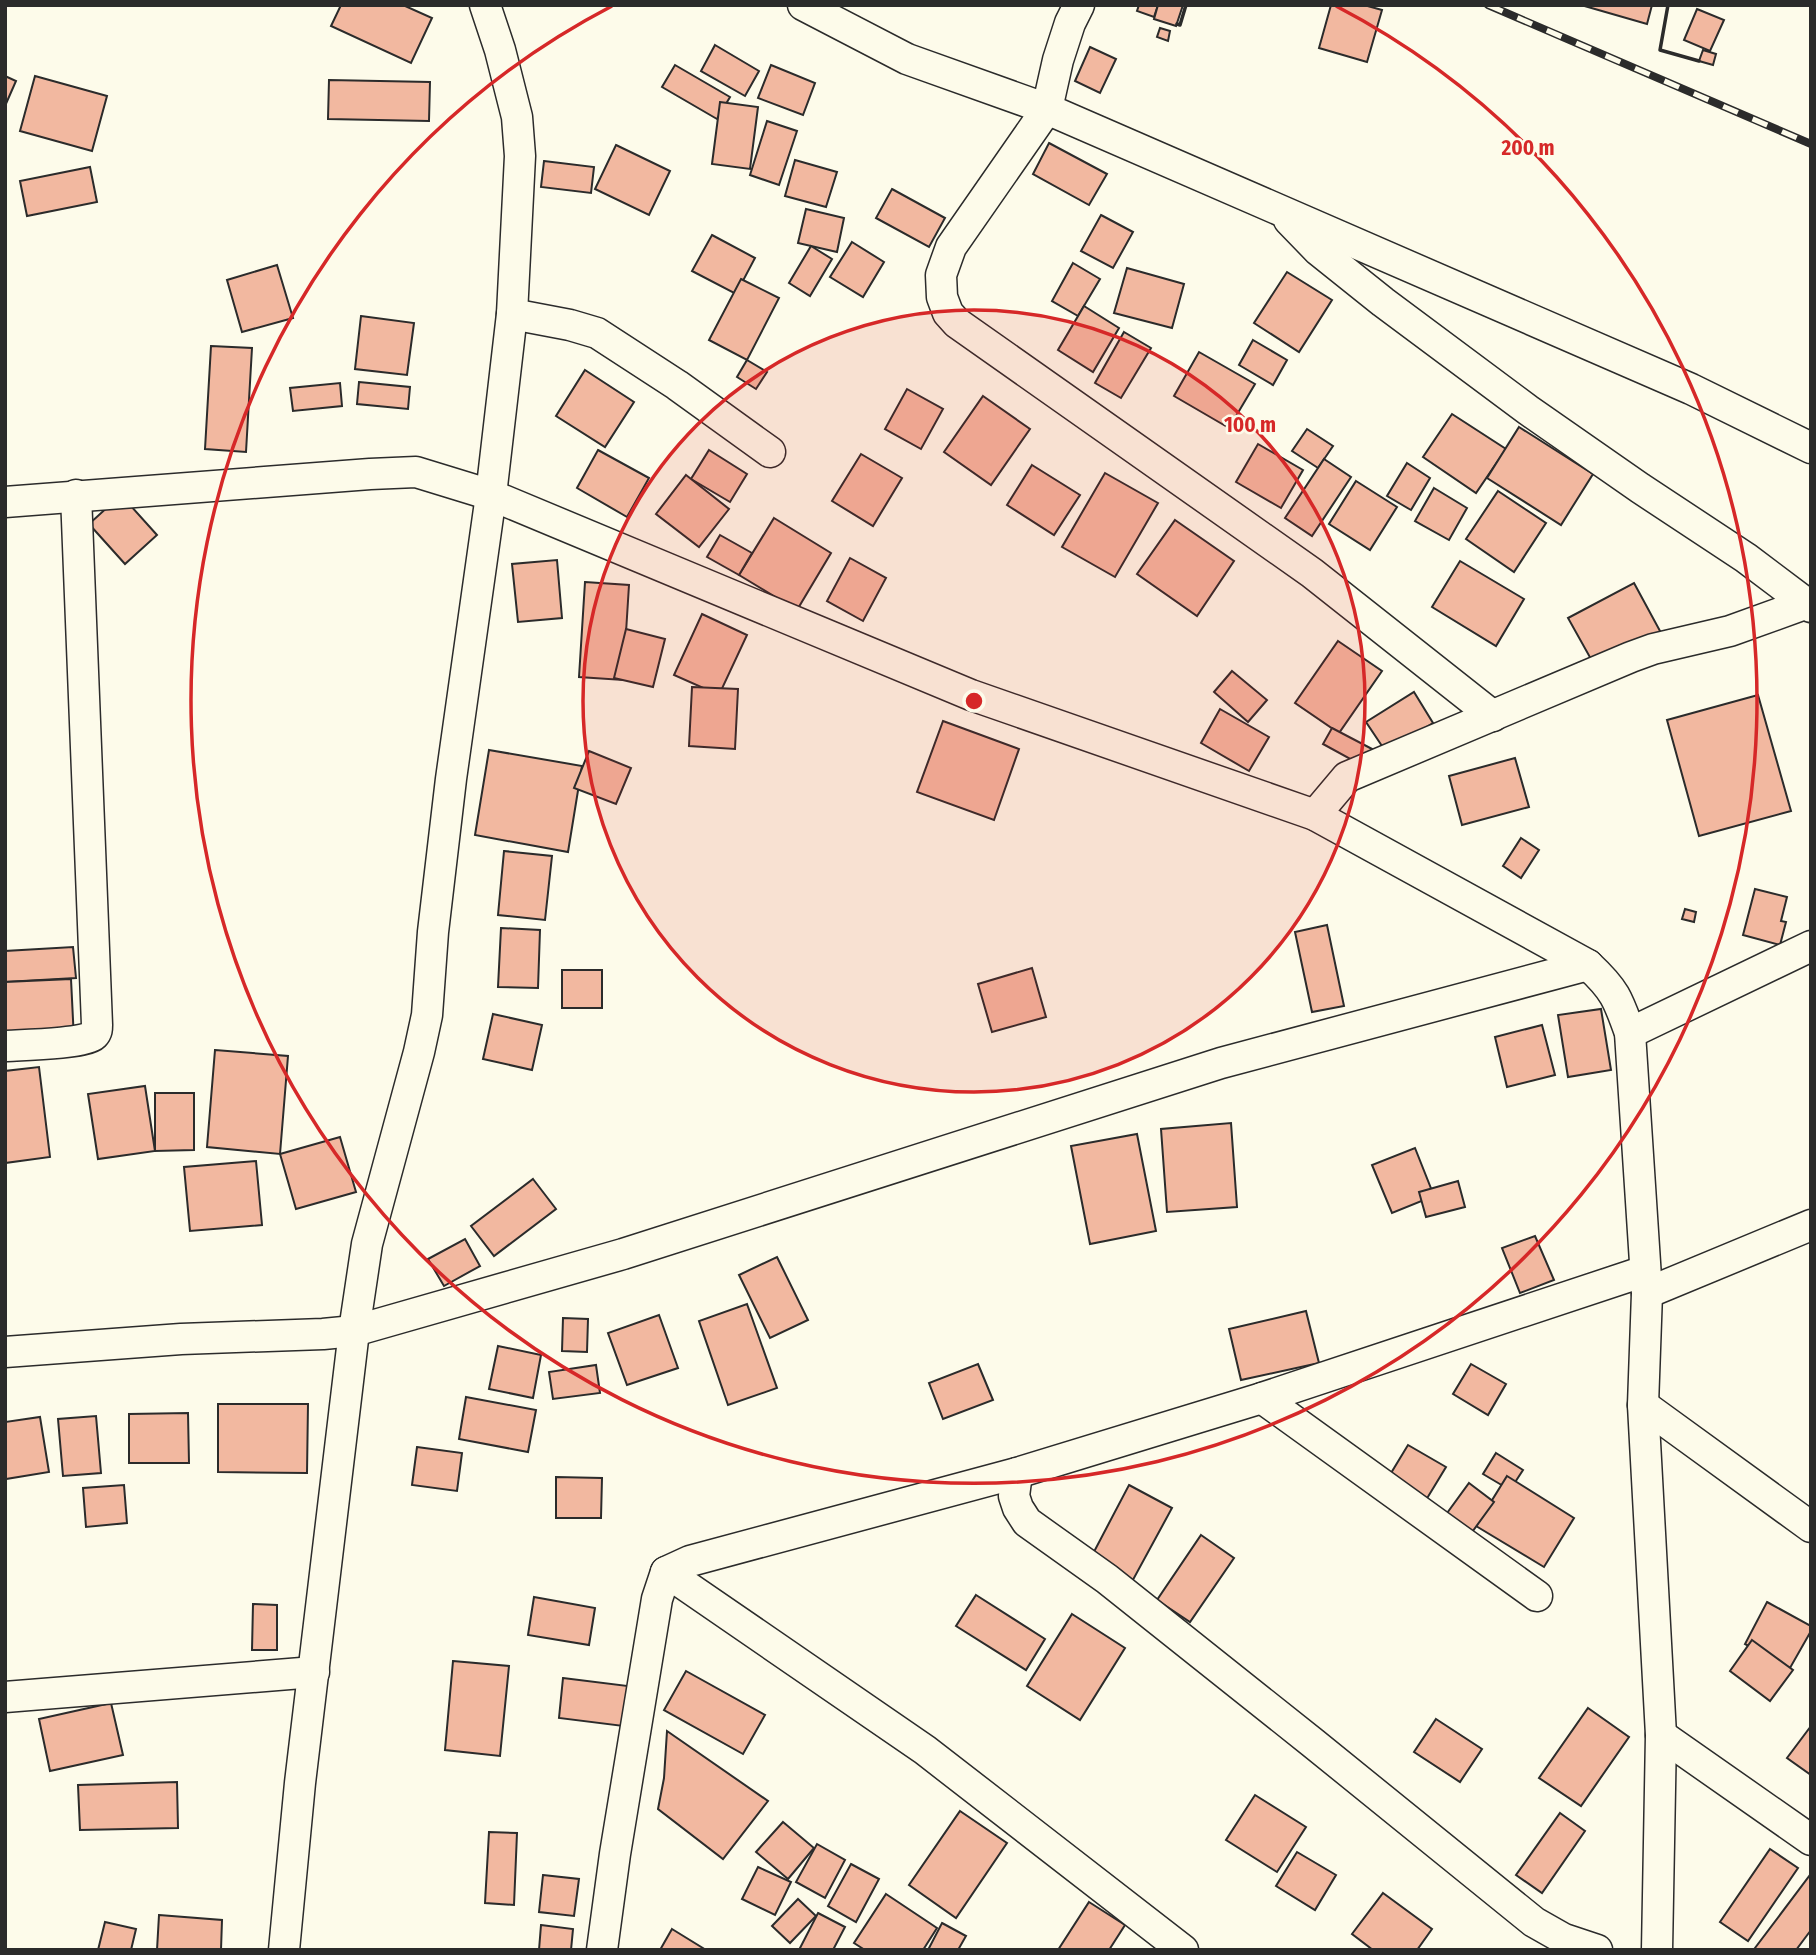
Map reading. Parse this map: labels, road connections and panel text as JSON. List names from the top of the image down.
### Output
{
  "rings": ["200 m", "100 m"]
}
